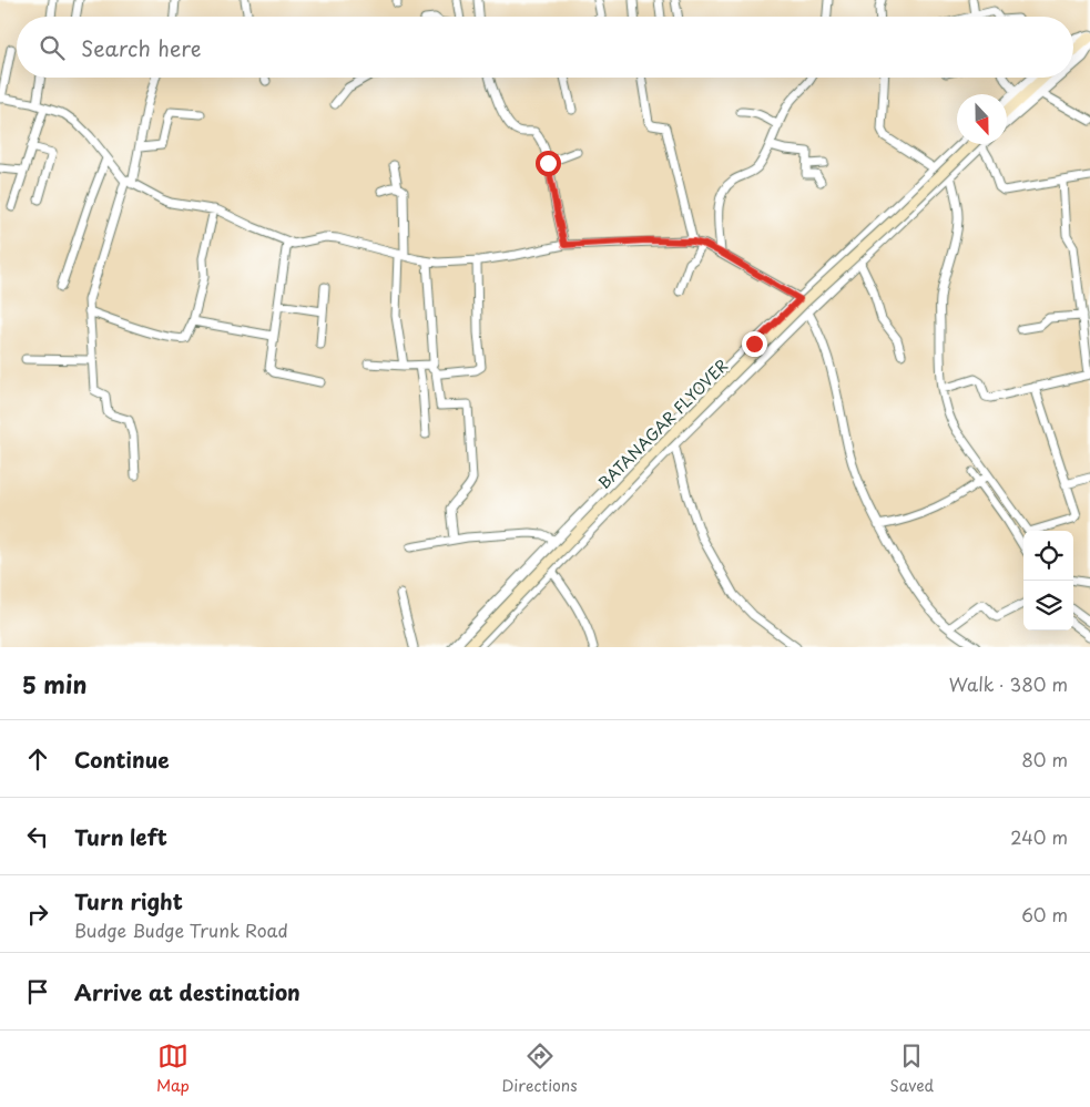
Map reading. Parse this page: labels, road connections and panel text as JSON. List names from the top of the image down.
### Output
{
  "streets": {
    "main road": ["BATANAGAR FLYOVER"]
  },
  "north": "bottom",
  "page": {
    "search": "Search here",
    "heading": ["5 min", "Walk · 380 m"],
    "list": [
      ["Continue", "80 m"],
      ["Turn left", "240 m"],
      ["Turn right", "Budge Budge Trunk Road", "60 m"],
      "Arrive at destination"
    ],
    "nav": ["Map", "Directions", "Saved"]
  }
}
